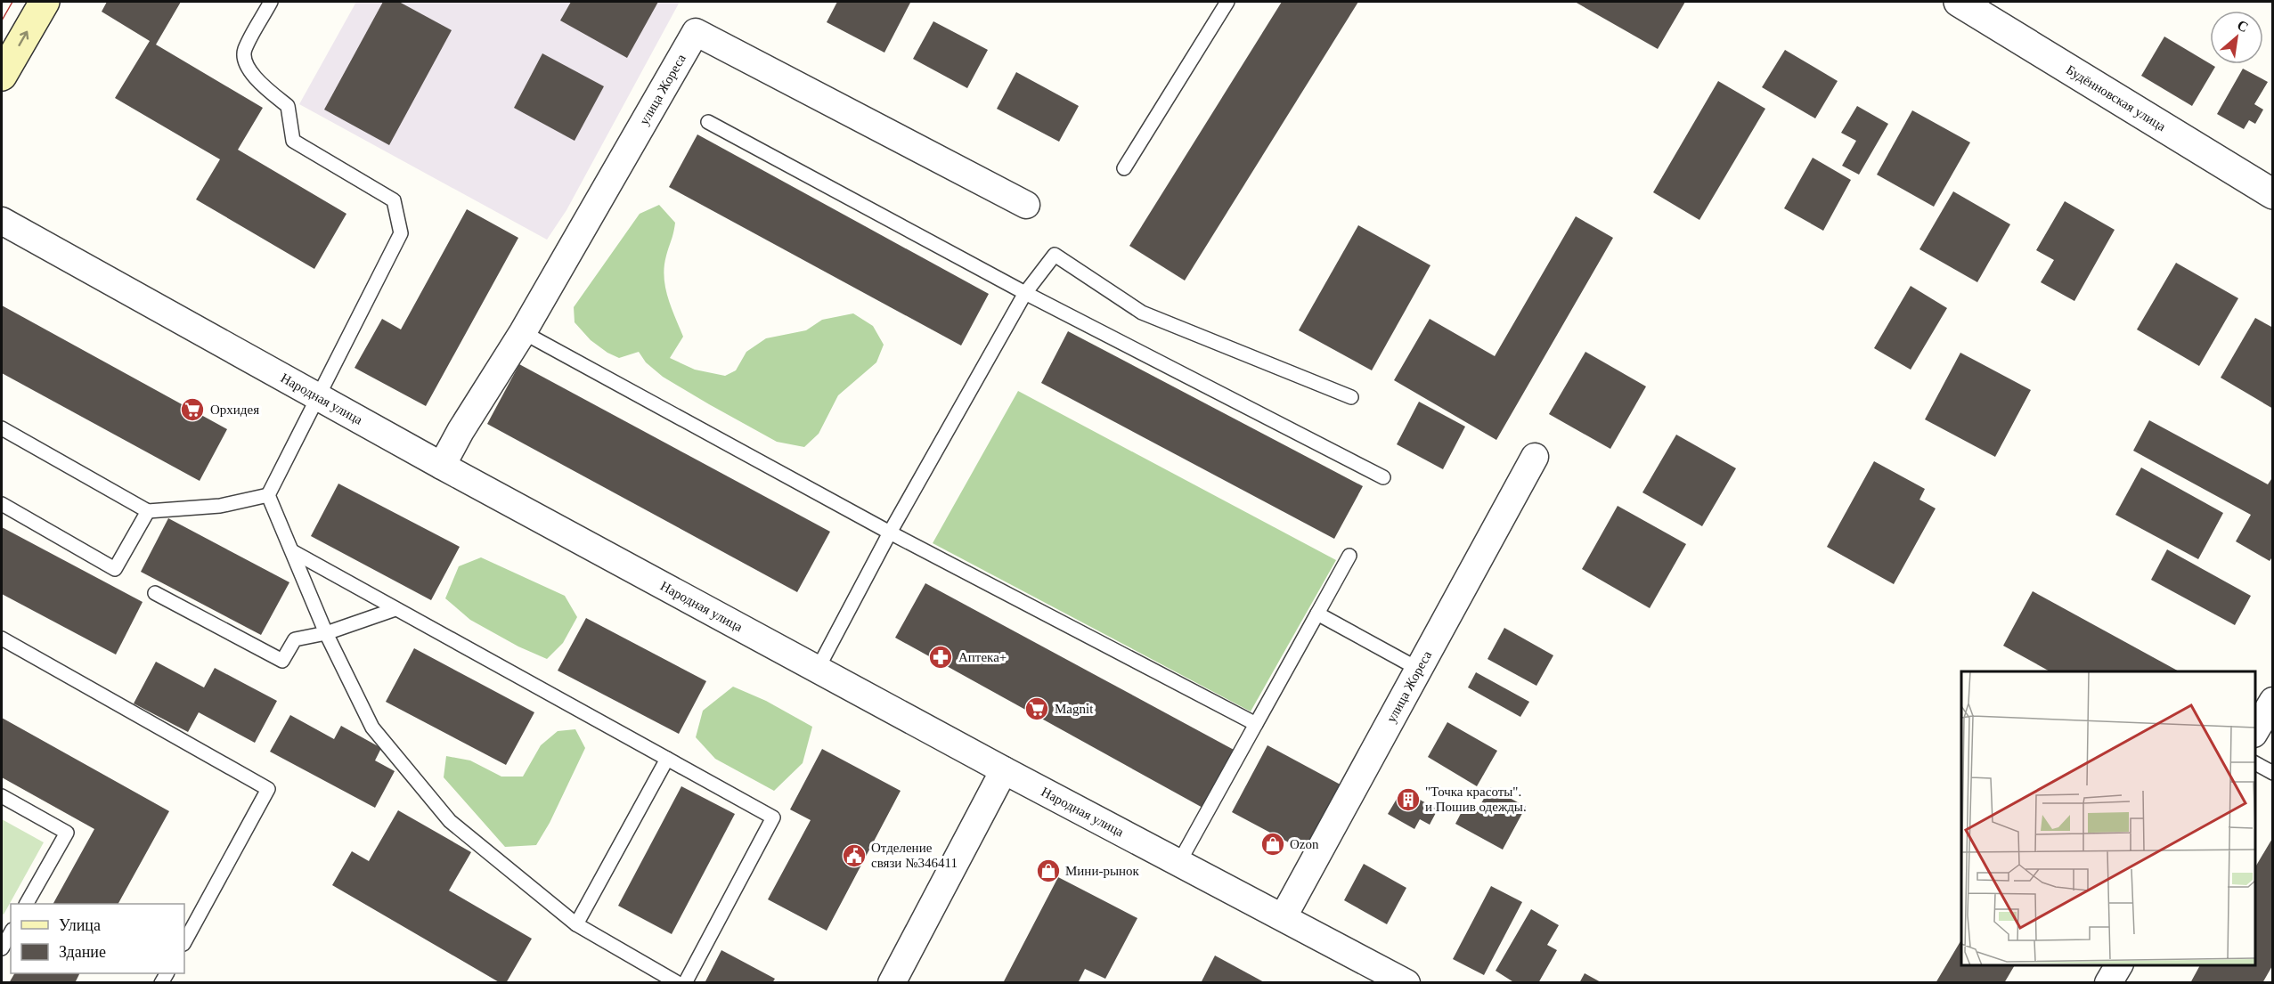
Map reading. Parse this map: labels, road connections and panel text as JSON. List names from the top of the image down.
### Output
{
  "streets": {
    "street": ["улица Жореса", "Будённовская улица", "Народная улица"]
  },
  "crossings": [
    ["улица Жореса", "Народная улица"]
  ],
  "places": {
    "supermarket": ["Орхидея", "Magnit"],
    "pharmacy": ["Аптека+"],
    "building": ["\"Точка красоты\". и Пошив одежды."],
    "shop": ["Ozon", "Мини-рынок"],
    "public building": ["Отделение связи №346411"]
  },
  "legend": ["Улица", "Здание"],
  "north": "top right"
}
